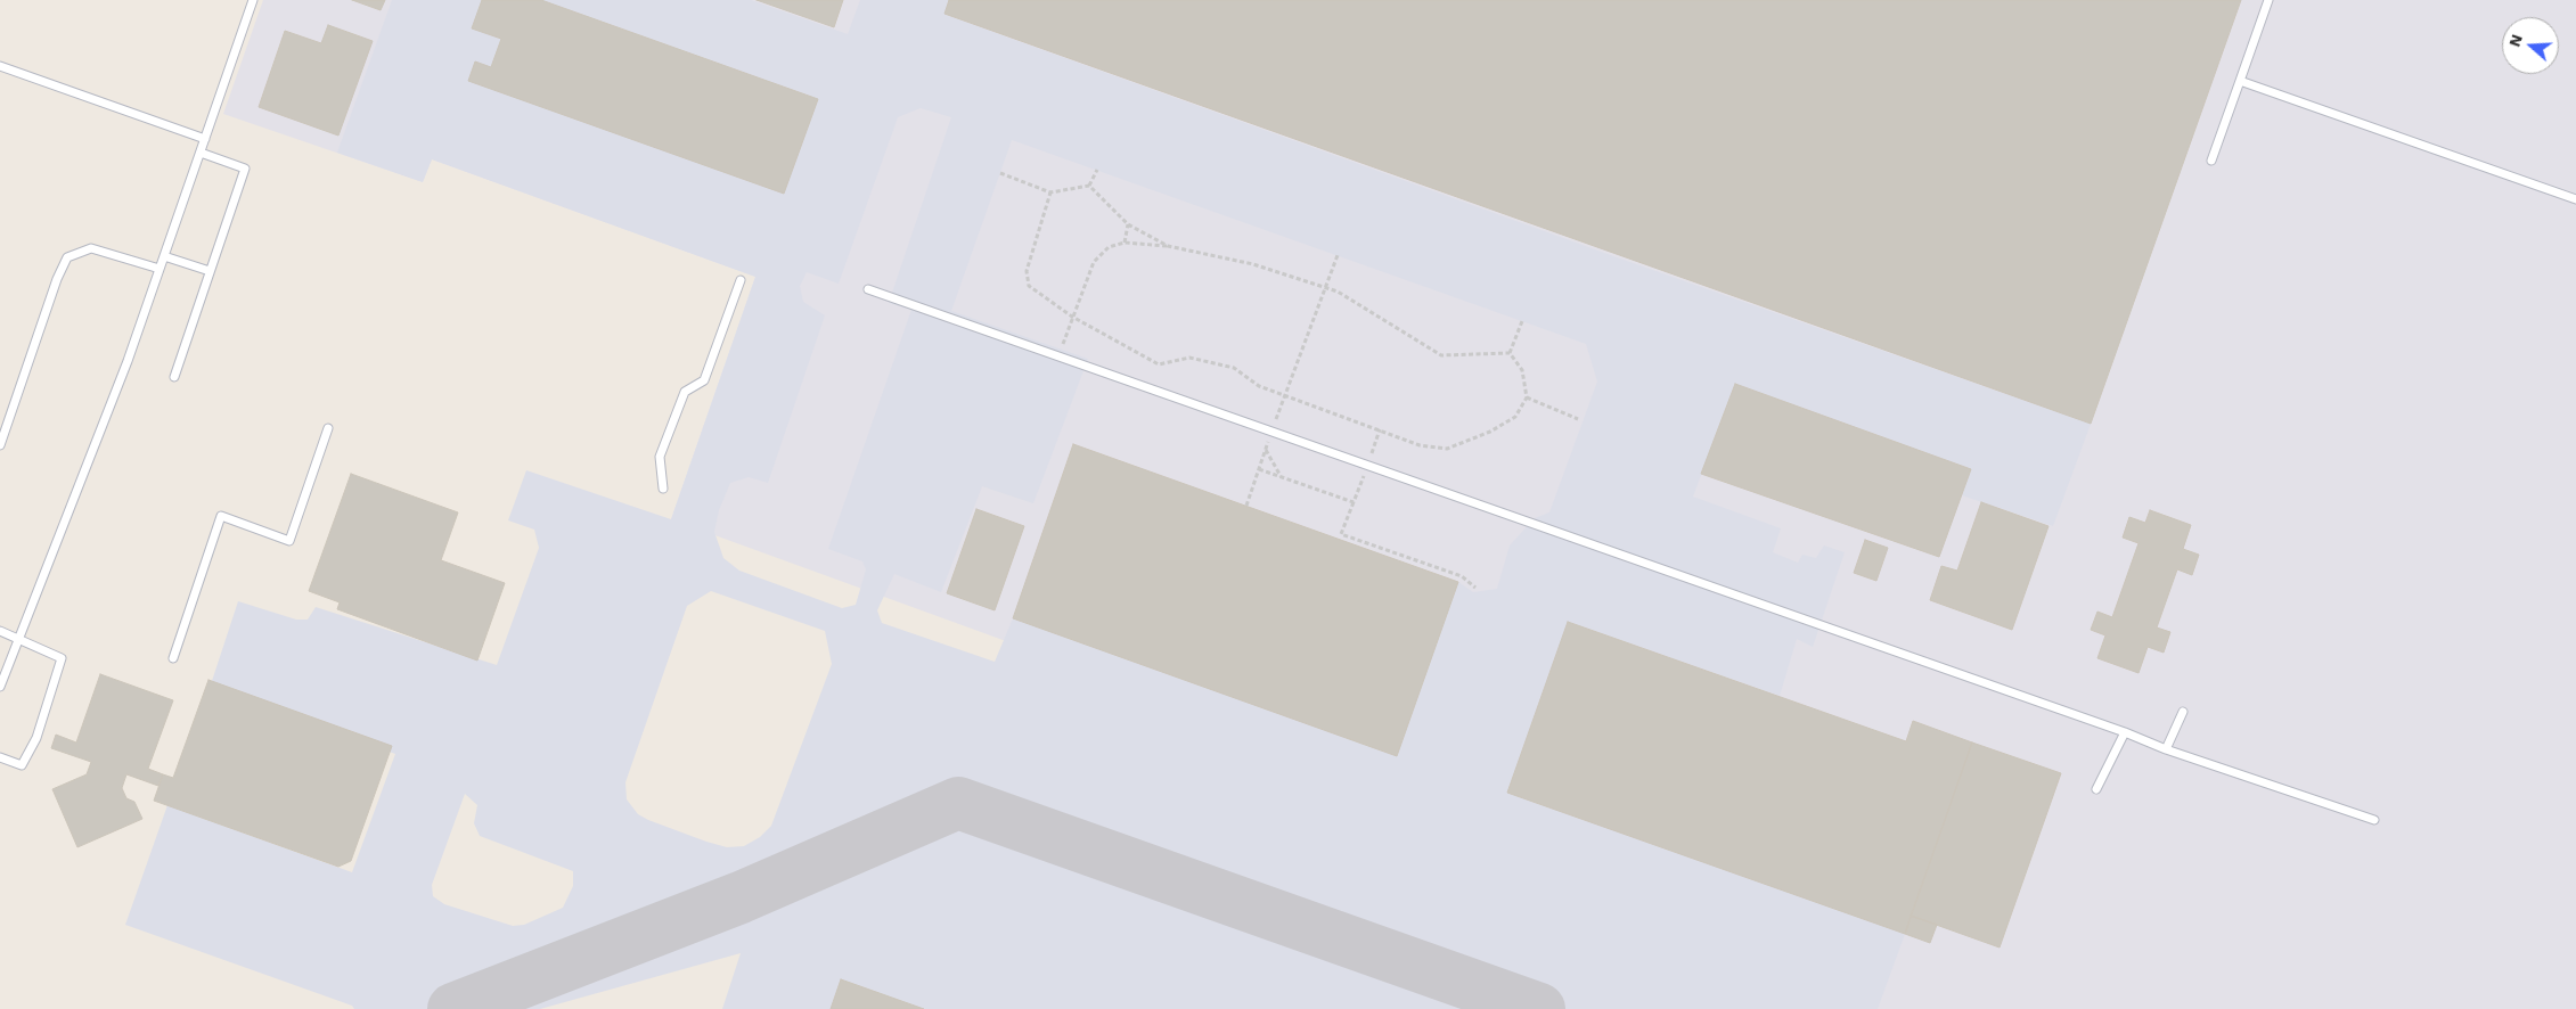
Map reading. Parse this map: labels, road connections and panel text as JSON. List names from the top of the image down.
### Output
{
  "north": "left"
}
